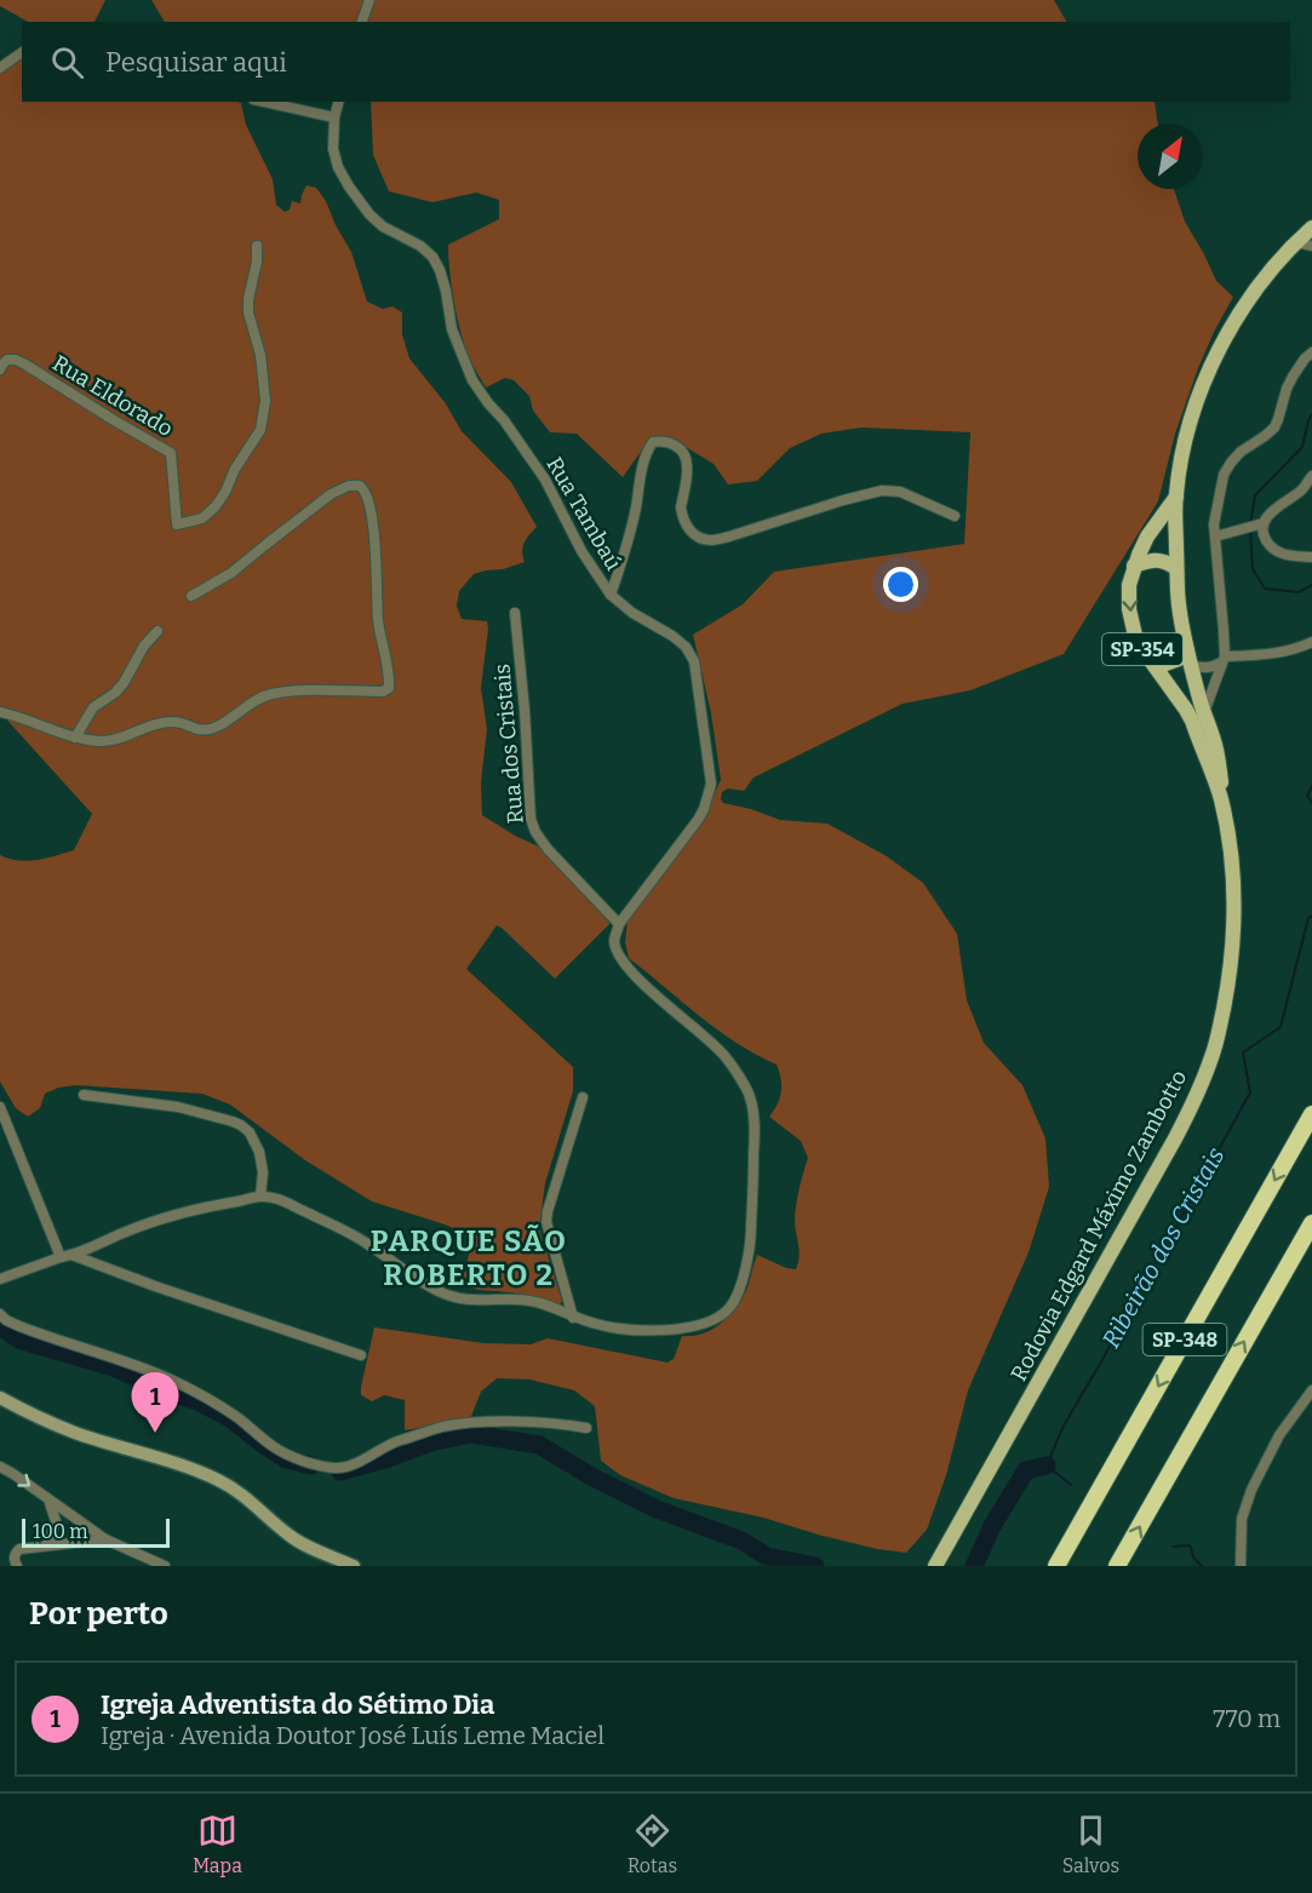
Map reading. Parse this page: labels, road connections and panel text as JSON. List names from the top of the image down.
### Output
{
  "streets": {
    "highway": ["SP-348"],
    "main road": ["SP-354", "Rodovia Edgard Máximo Zambotto"],
    "street": ["Rua Eldorado", "Rua Tambaú", "Rua dos Cristais"]
  },
  "crossings": [
    ["Rua Tambaú", "Rua dos Cristais"]
  ],
  "districts": ["PARQUE SÃO ROBERTO 2"],
  "water": ["Ribeirão dos Cristais"],
  "scale_bar": "100 m",
  "north": "top right",
  "page": {
    "search": "Pesquisar aqui",
    "pins": "1",
    "scale": "100 m",
    "heading": "Por perto",
    "list": [
      {
        "mark": "1",
        "name": "Igreja Adventista do Sétimo Dia",
        "note": "Igreja · Avenida Doutor José Luís Leme Maciel",
        "value": "770 m"
      }
    ],
    "nav": ["Mapa", "Rotas", "Salvos"]
  }
}
